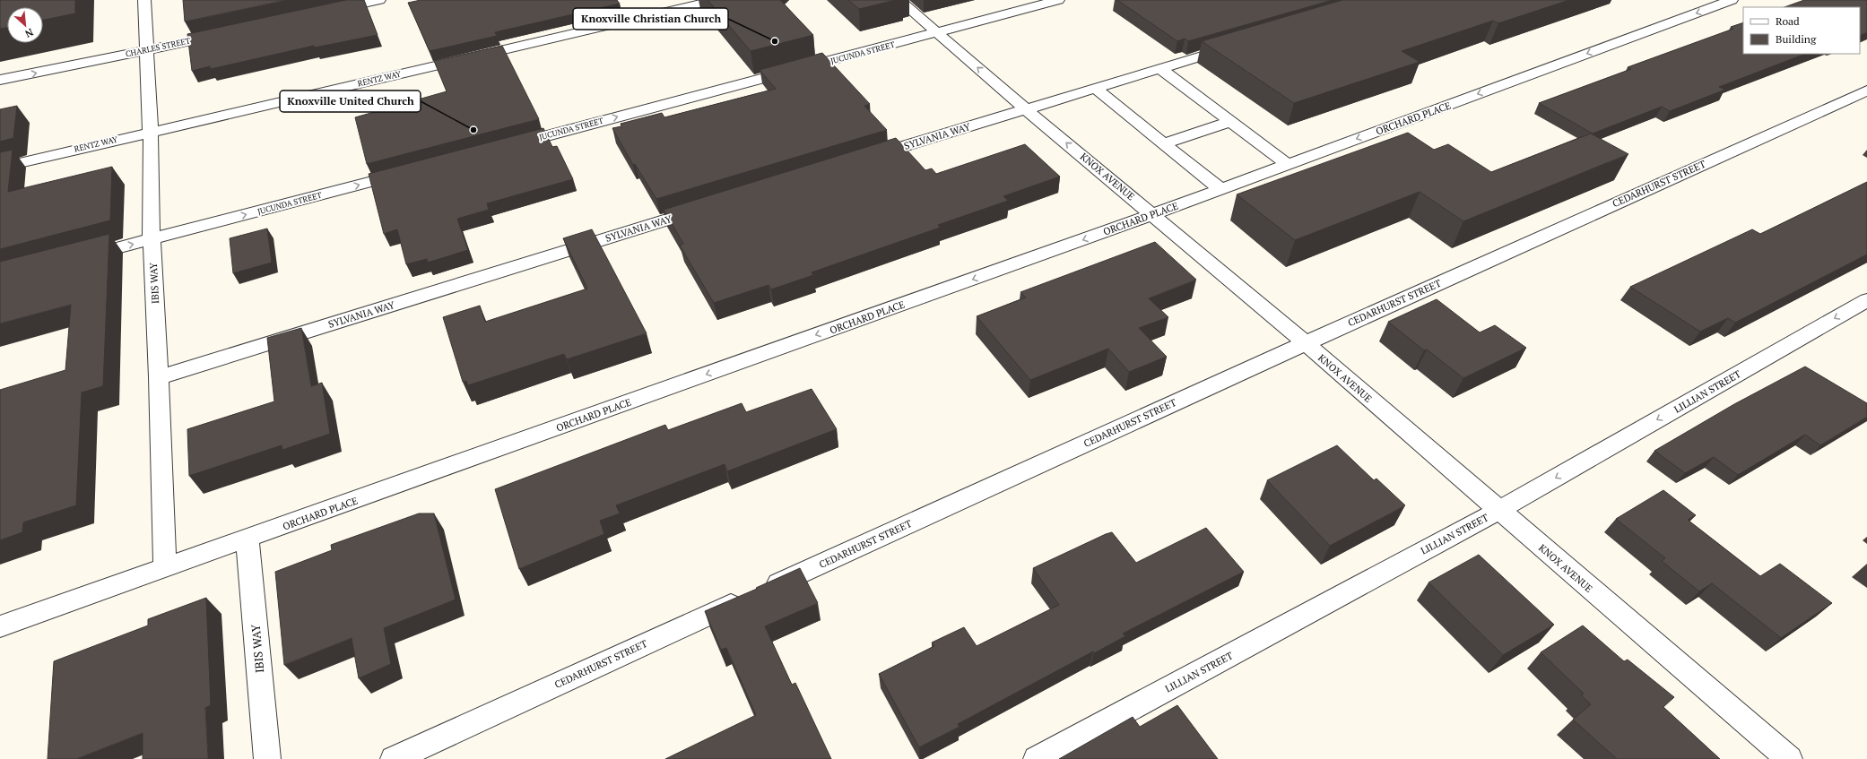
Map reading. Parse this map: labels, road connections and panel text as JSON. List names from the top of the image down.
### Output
{
  "streets": {
    "street": [
      "CHARLES STREET",
      "JUCUNDA STREET",
      "RENTZ WAY",
      "ORCHARD PLACE",
      "SYLVANIA WAY",
      "KNOX AVENUE",
      "CEDARHURST STREET",
      "IBIS WAY",
      "LILLIAN STREET"
    ]
  },
  "crossings": [
    ["CHARLES STREET", "IBIS WAY"],
    ["JUCUNDA STREET", "KNOX AVENUE"],
    ["JUCUNDA STREET", "IBIS WAY"],
    ["RENTZ WAY", "IBIS WAY"],
    ["ORCHARD PLACE", "KNOX AVENUE"],
    ["ORCHARD PLACE", "IBIS WAY"],
    ["SYLVANIA WAY", "KNOX AVENUE"],
    ["SYLVANIA WAY", "IBIS WAY"],
    ["KNOX AVENUE", "CEDARHURST STREET"],
    ["KNOX AVENUE", "LILLIAN STREET"]
  ],
  "one_way": [
    "CHARLES STREET",
    "JUCUNDA STREET",
    "ORCHARD PLACE",
    "LILLIAN STREET"
  ],
  "places": ["Knoxville Christian Church", "Knoxville United Church"],
  "legend": ["Road", "Building"],
  "north": "bottom right"
}
